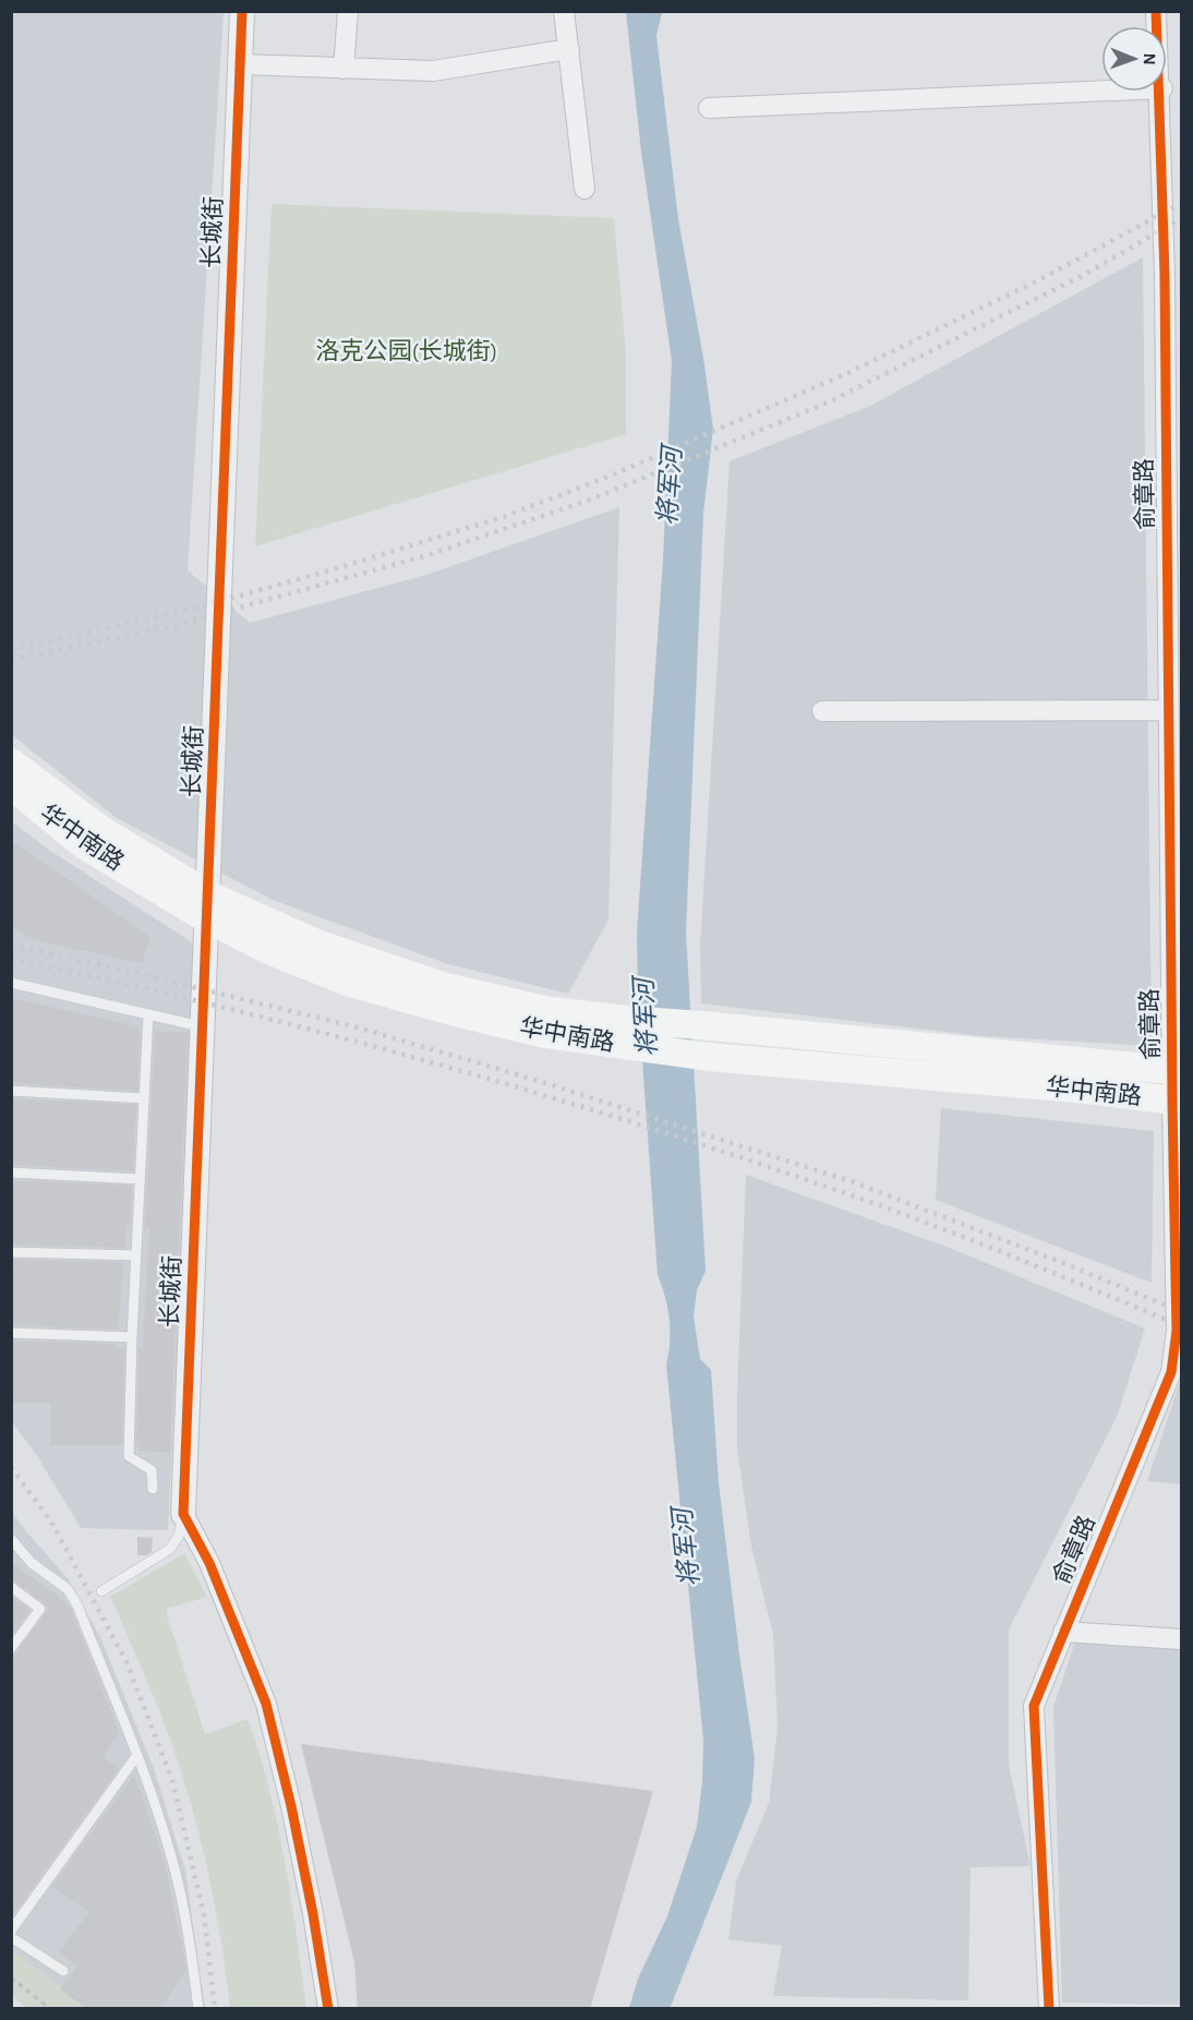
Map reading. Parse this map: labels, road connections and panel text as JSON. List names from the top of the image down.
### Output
{
  "streets": {
    "main road": ["华中南路"],
    "street": ["长城街", "俞章路"]
  },
  "crossings": [
    ["长城街", "华中南路"],
    ["俞章路", "华中南路"]
  ],
  "water": ["将军河"],
  "parks": ["洛克公园(长城街)"],
  "north": "right"
}
